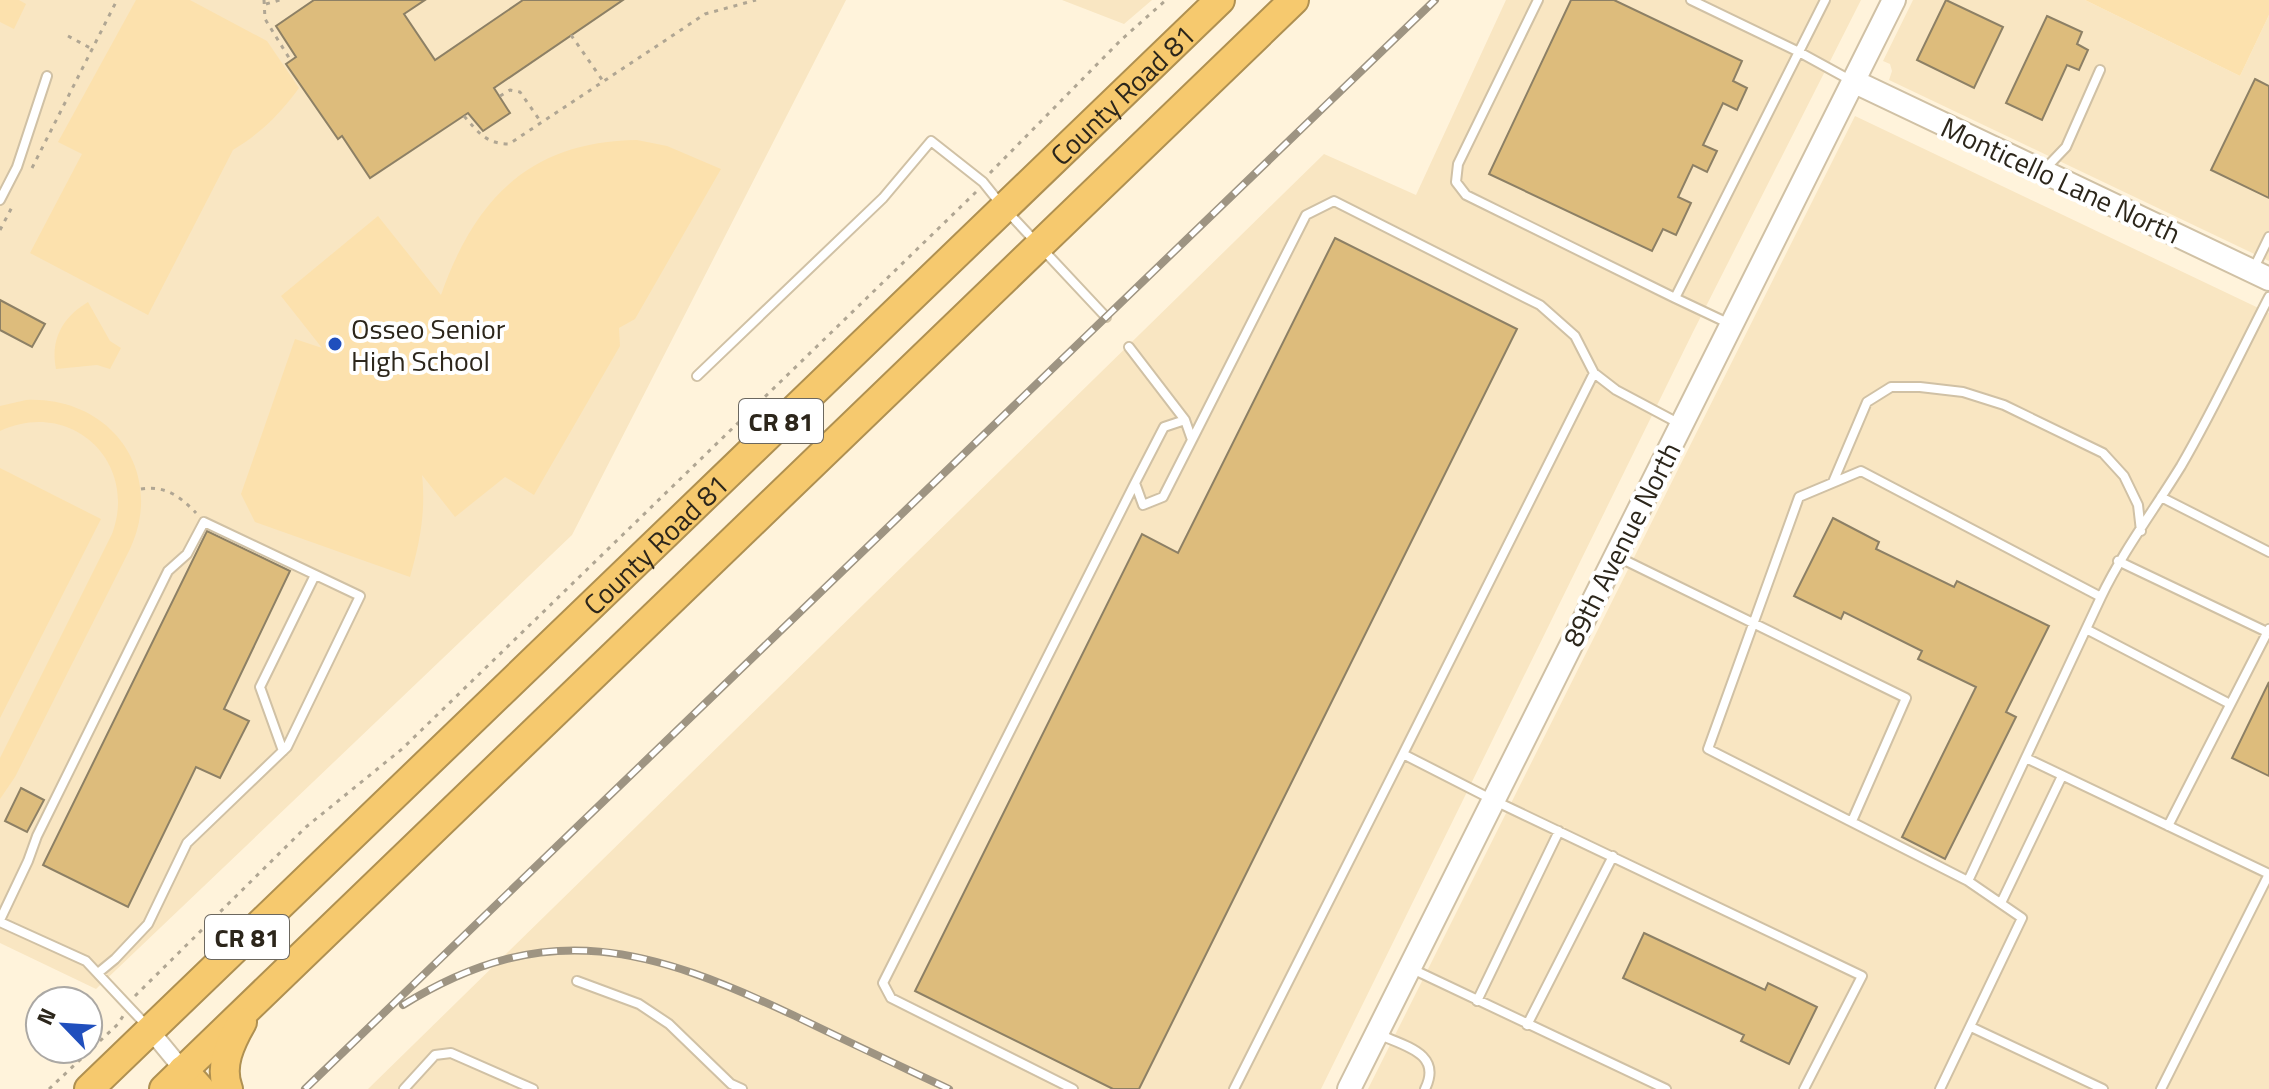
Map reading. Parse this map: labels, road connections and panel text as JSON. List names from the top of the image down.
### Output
{
  "streets": {
    "highway": ["County Road 81", "CR 81"],
    "street": ["Monticello Lane North", "89th Avenue North"]
  },
  "crossings": [
    ["Monticello Lane North", "89th Avenue North"]
  ],
  "places": ["Osseo Senior High School"],
  "north": "top left"
}
